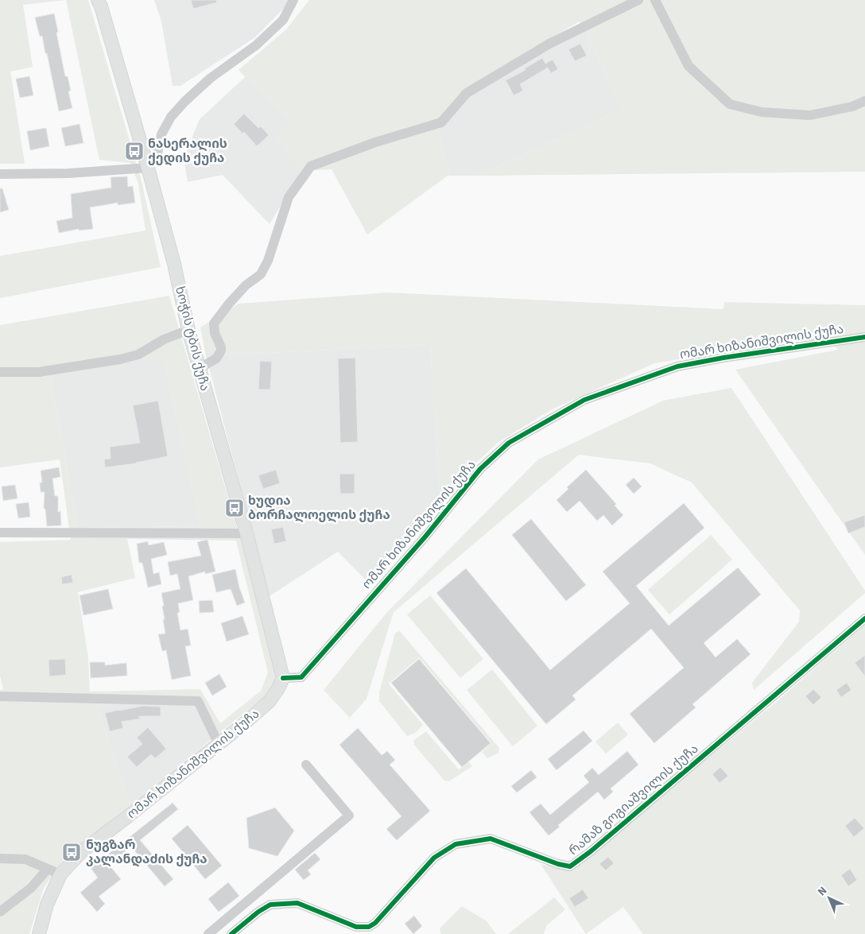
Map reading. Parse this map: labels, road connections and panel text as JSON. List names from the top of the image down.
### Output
{
  "streets": {
    "main road": ["ხოჭის ტბის ქუჩა", "ომარ ხიზანიშვილის ქუჩა"],
    "street": ["რამაზ გოგიაშვილის ქუჩა"]
  },
  "crossings": [
    ["ხოჭის ტბის ქუჩა", "ომარ ხიზანიშვილის ქუჩა"]
  ],
  "places": {
    "bus stop": ["ნასერალის ქედის ქუჩა", "ხუდია ბორჩალოელის ქუჩა", "ნუგზარ კალანდაძის ქუჩა"]
  },
  "north": "top left"
}
